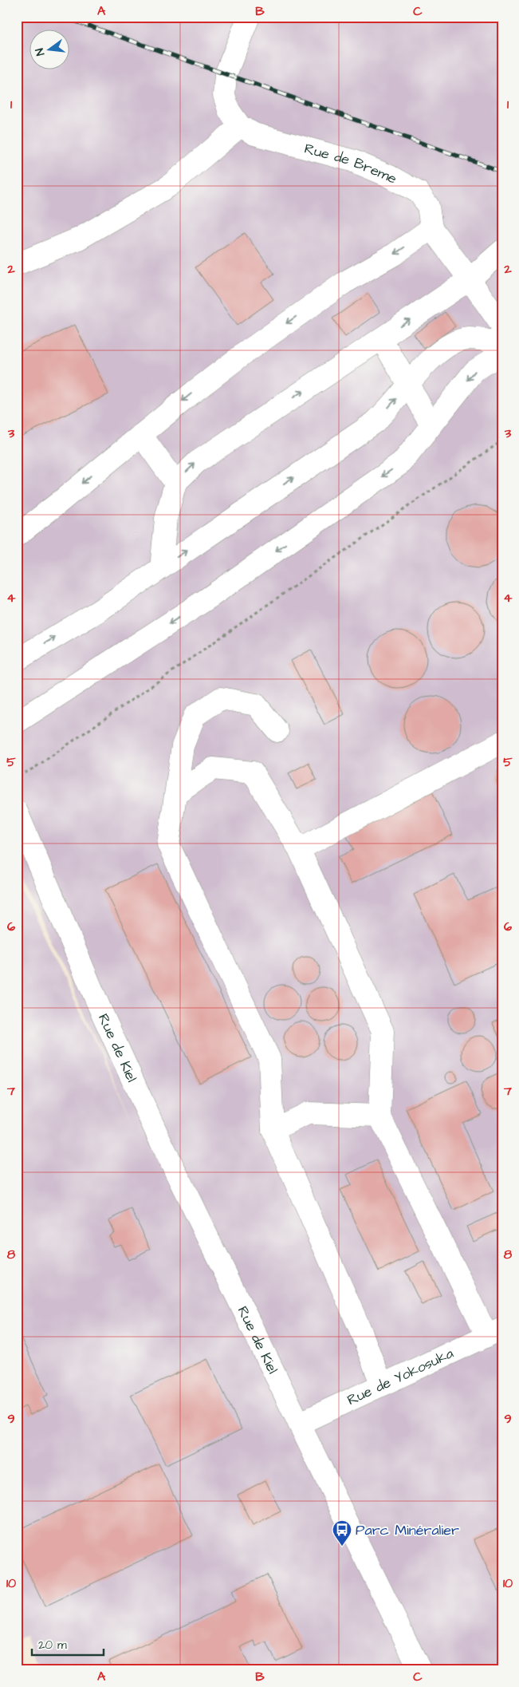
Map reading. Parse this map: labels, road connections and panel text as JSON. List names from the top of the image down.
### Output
{
  "streets": {
    "street": ["Rue de Breme", "Rue de Kiel", "Rue de Yokosuka"]
  },
  "crossings": [
    ["Rue de Kiel", "Rue de Yokosuka"]
  ],
  "places": {
    "bus stop": ["Parc Minéralier"]
  },
  "scale_bar": "20 m",
  "north": "left",
  "grid": {
    "columns": ["A", "B", "C"],
    "rows": [
      "1",
      "2",
      "3",
      "4",
      "5",
      "6",
      "7",
      "8",
      "9",
      "10"
    ]
  }
}
